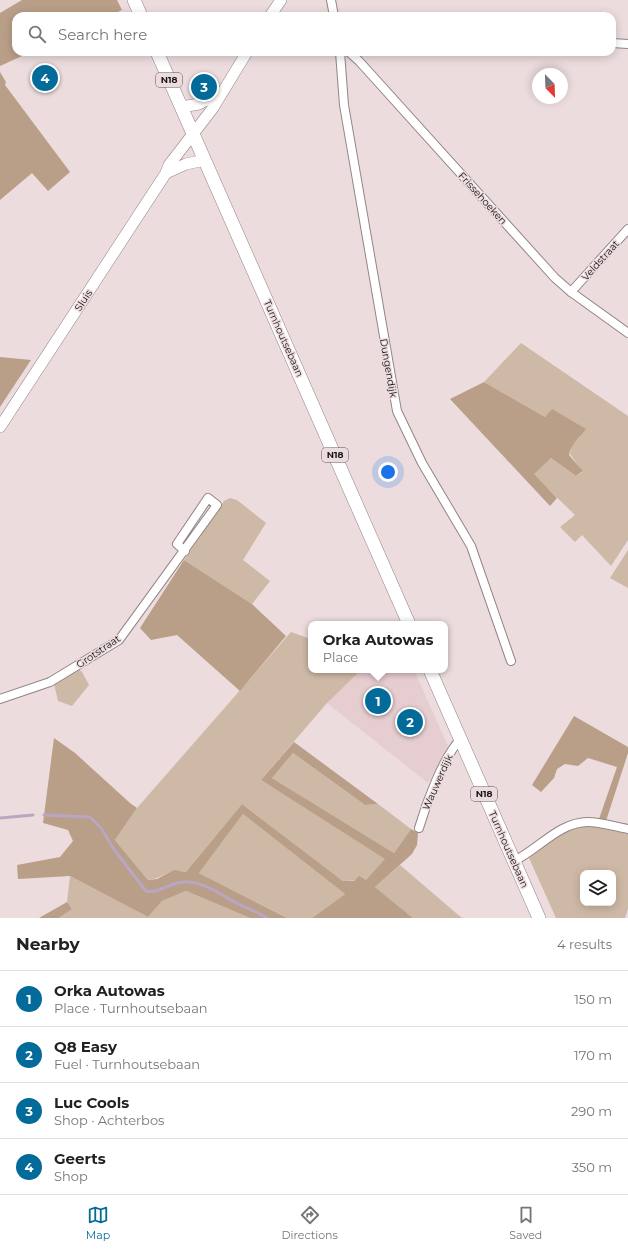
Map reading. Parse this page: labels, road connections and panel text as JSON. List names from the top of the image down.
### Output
{
  "streets": {
    "main road": ["N18", "Turnhoutsebaan"],
    "street": [
      "Frissehoeken",
      "Veldstraat",
      "Sluis",
      "Dungendijk",
      "Grotstraat",
      "Wauwerdijk"
    ]
  },
  "crossings": [
    ["Frissehoeken", "Veldstraat"],
    ["Sluis", "Turnhoutsebaan"],
    ["Turnhoutsebaan", "Wauwerdijk"]
  ],
  "north": "bottom right",
  "page": {
    "search": "Search here",
    "pins": [
      "4",
      "3",
      "1",
      "2"
    ],
    "popup": ["Orka Autowas", "Place"],
    "heading": ["Nearby", "4 results"],
    "list": [
      {
        "mark": "1",
        "name": "Orka Autowas",
        "note": "Place · Turnhoutsebaan",
        "value": "150 m"
      },
      {
        "mark": "2",
        "name": "Q8 Easy",
        "note": "Fuel · Turnhoutsebaan",
        "value": "170 m"
      },
      {
        "mark": "3",
        "name": "Luc Cools",
        "note": "Shop · Achterbos",
        "value": "290 m"
      },
      {
        "mark": "4",
        "name": "Geerts",
        "note": "Shop",
        "value": "350 m"
      }
    ],
    "nav": ["Map", "Directions", "Saved"]
  }
}
